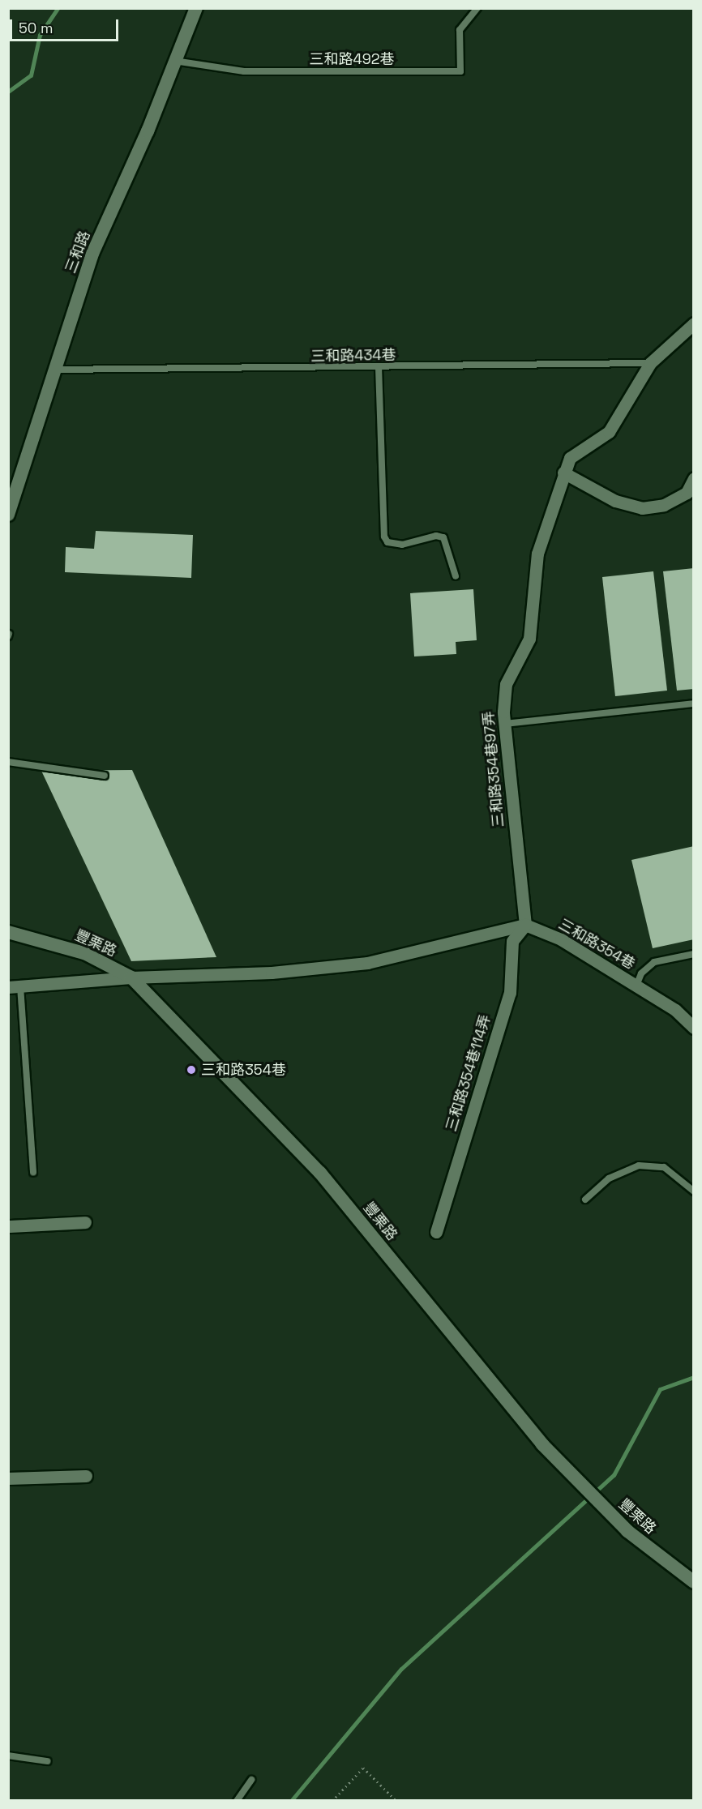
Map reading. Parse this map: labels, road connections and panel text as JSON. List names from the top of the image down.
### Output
{
  "streets": {
    "street": [
      "三和路",
      "三和路354巷97弄",
      "豐栗路",
      "三和路354巷",
      "三和路354巷114弄"
    ],
    "lane": ["三和路492巷", "三和路434巷"]
  },
  "crossings": [
    ["三和路492巷", "三和路"],
    ["三和路", "三和路434巷"],
    ["三和路434巷", "三和路354巷97弄"],
    ["三和路354巷97弄", "三和路354巷"],
    ["三和路354巷97弄", "三和路354巷114弄"],
    ["三和路354巷", "三和路354巷114弄"]
  ],
  "places": ["三和路354巷"],
  "scale_bar": "50 m"
}
